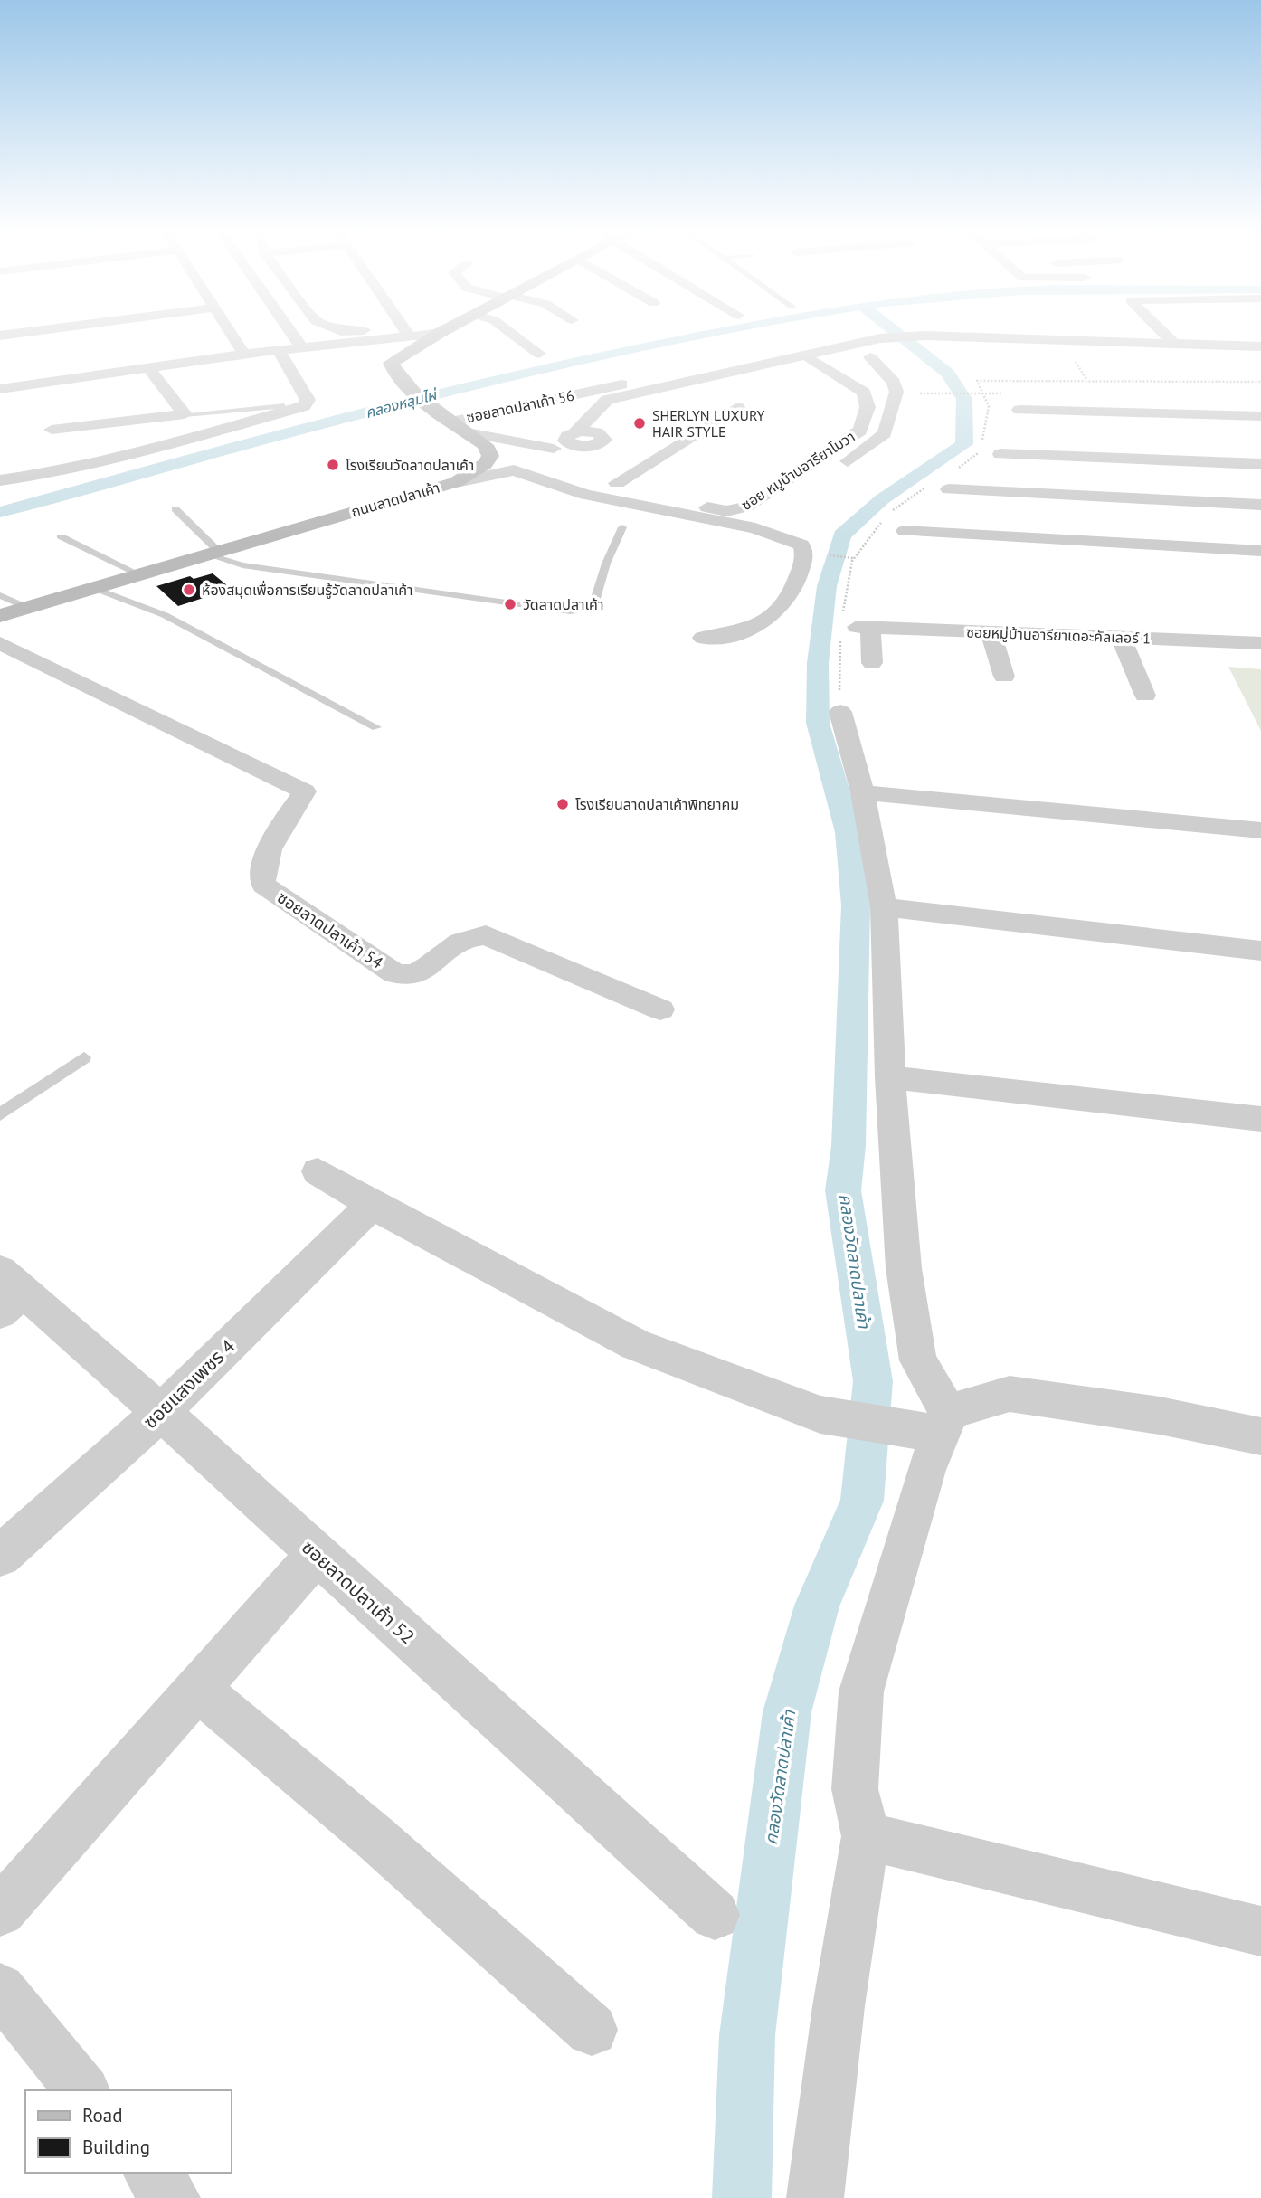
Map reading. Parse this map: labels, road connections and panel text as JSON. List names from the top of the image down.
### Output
{
  "streets": {
    "main road": ["ถนนลาดปลาเค้า"],
    "street": [
      "ซอยลาดปลาเค้า 56",
      "ซอย หมูบ้านอารียาโมวา",
      "ซอยหมู่บ้านอารียาเดอะคัลเลอร์ 1",
      "ซอยลาดปลาเค้า 54",
      "ซอยแสงเพชร 4",
      "ซอยลาดปลาเค้า 52"
    ]
  },
  "crossings": [
    ["ซอยลาดปลาเค้า 56", "ถนนลาดปลาเค้า"],
    ["ซอยแสงเพชร 4", "ซอยลาดปลาเค้า 52"]
  ],
  "water": ["คลองหลุมไผ่", "คลองวัดลาดปลาเค้า"],
  "places": [
    "SHERLYN LUXURY HAIR STYLE",
    "โรงเรียนวัดลาดปลาเค้า",
    "ห้องสมุดเพื่อการเรียนรู้วัดลาดปลาเค้า",
    "วัดลาดปลาเค้า",
    "โรงเรียนลาดปลาเค้าพิทยาคม"
  ],
  "legend": ["Road", "Building"]
}
